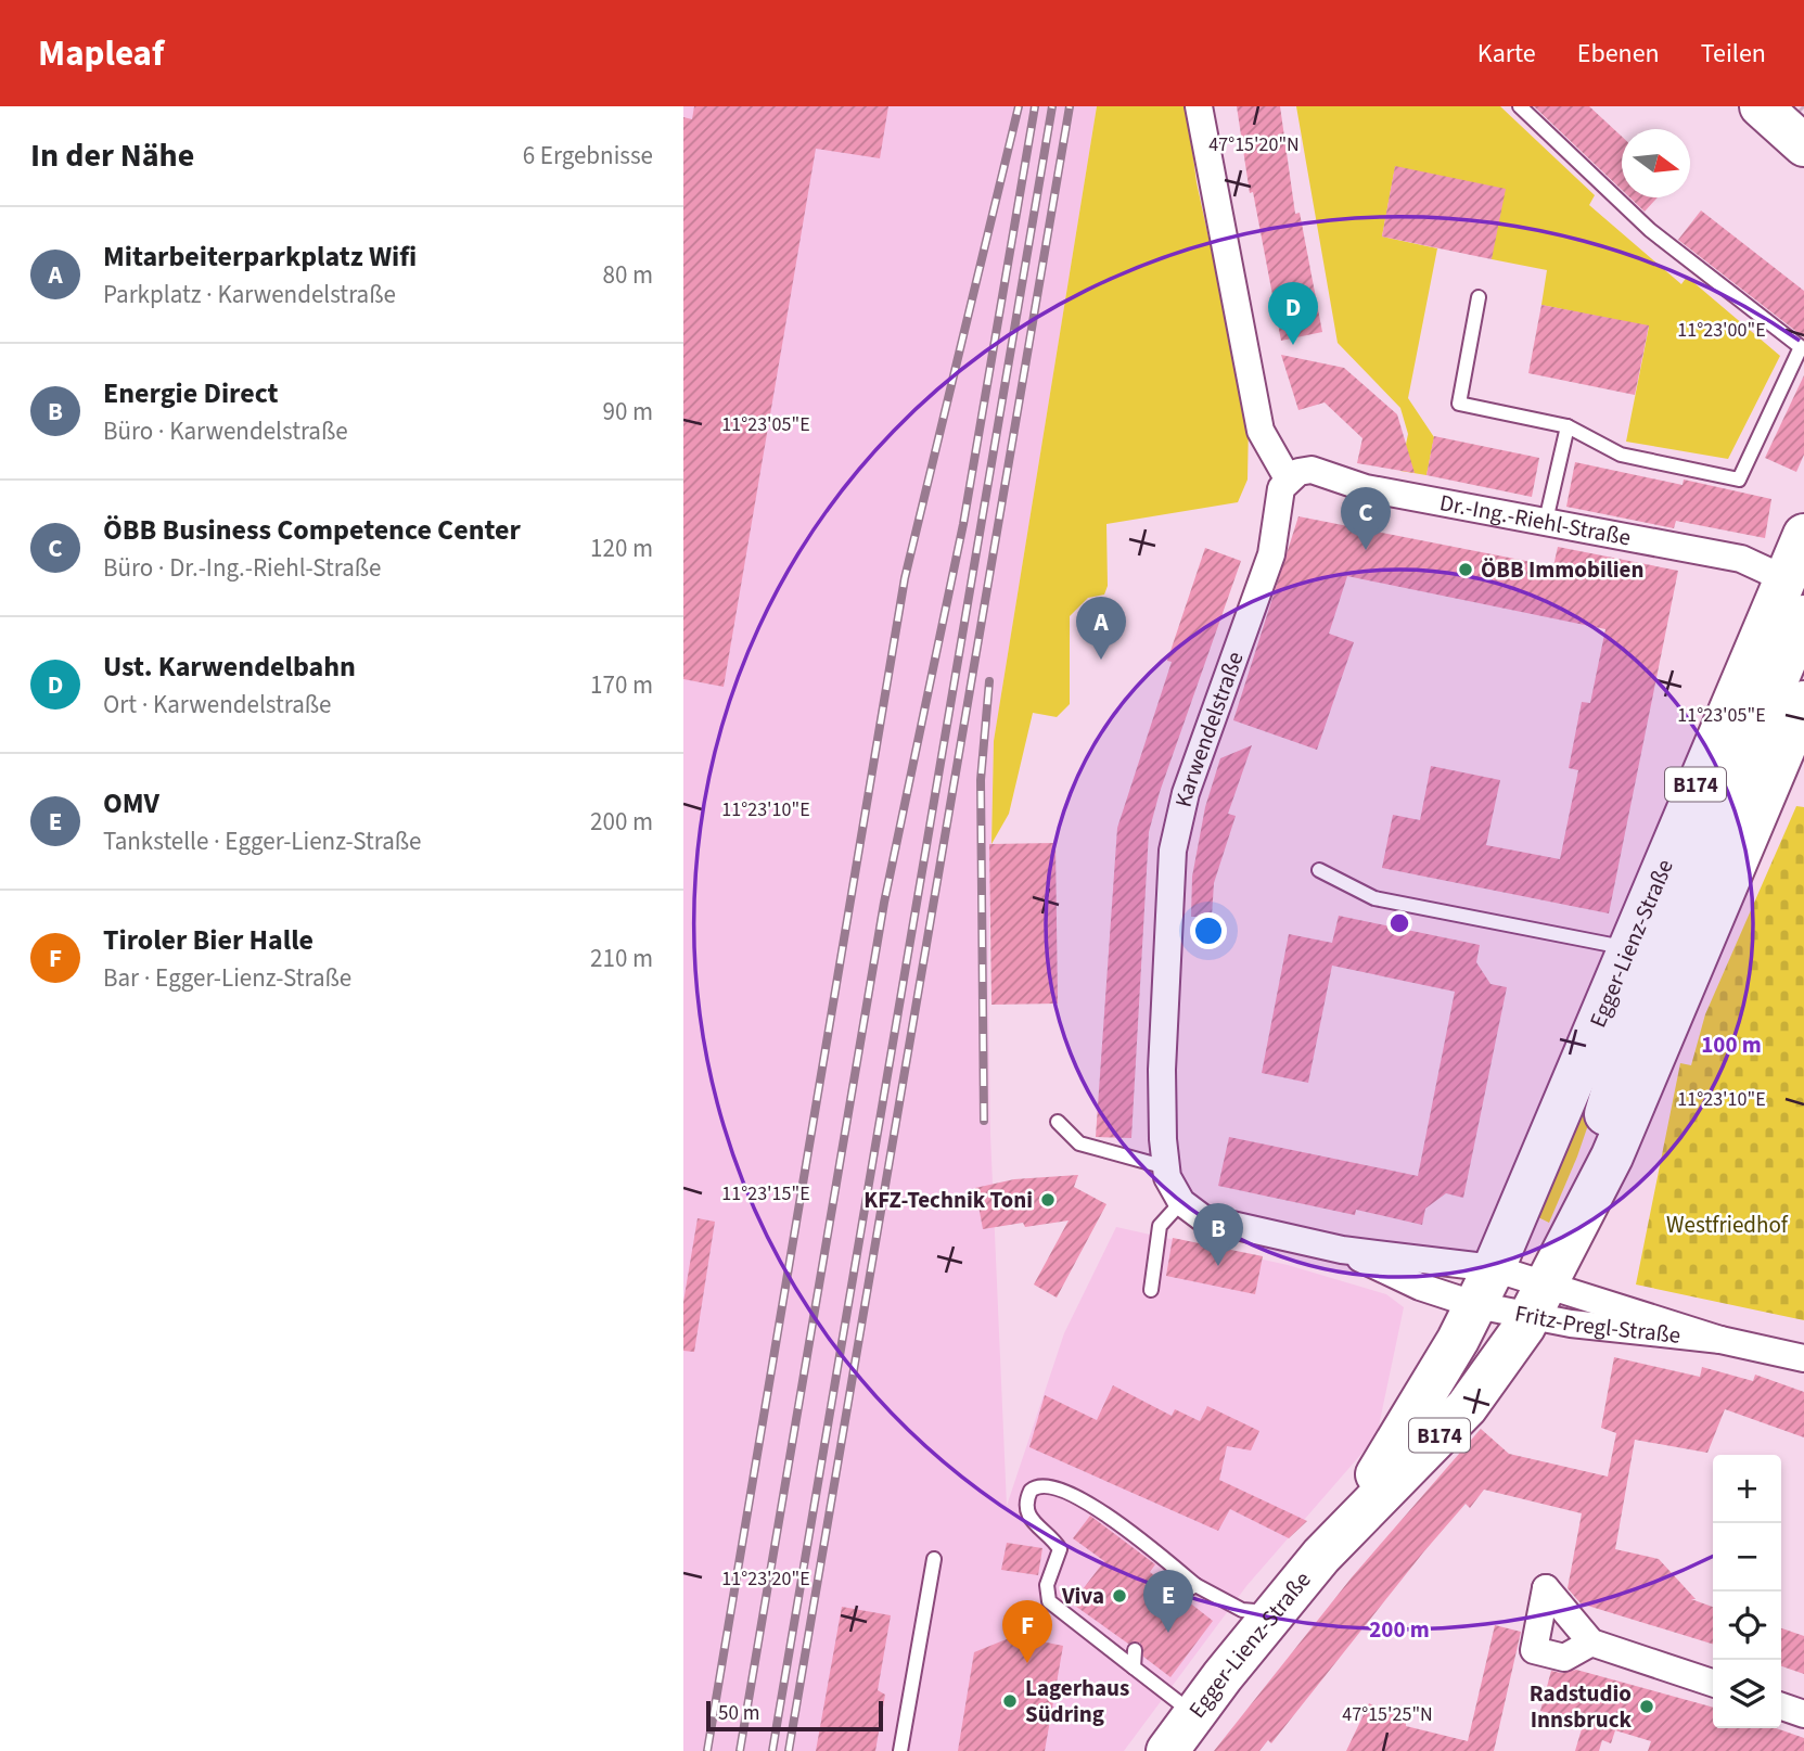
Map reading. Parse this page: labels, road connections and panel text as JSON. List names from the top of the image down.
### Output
{
  "streets": {
    "main road": ["B174", "Egger-Lienz-Straße"],
    "street": ["Dr.-Ing.-Riehl-Straße", "Karwendelstraße", "Fritz-Pregl-Straße"]
  },
  "crossings": [
    ["Dr.-Ing.-Riehl-Straße", "Karwendelstraße"],
    ["Dr.-Ing.-Riehl-Straße", "Egger-Lienz-Straße"],
    ["Egger-Lienz-Straße", "Fritz-Pregl-Straße"]
  ],
  "parks": ["Westfriedhof"],
  "places": [
    "ÖBB Immobilien",
    "KFZ-Technik Toni",
    "Viva",
    "Lagerhaus Südring",
    "Radstudio Innsbruck"
  ],
  "scale_bar": "50 m",
  "north": "right",
  "page": {
    "header": "Mapleaf",
    "nav": ["Karte", "Ebenen", "Teilen"],
    "heading": ["In der Nähe", "6 Ergebnisse"],
    "list": [
      {
        "mark": "A",
        "name": "Mitarbeiterparkplatz Wifi",
        "note": "Parkplatz · Karwendelstraße",
        "value": "80 m"
      },
      {
        "mark": "B",
        "name": "Energie Direct",
        "note": "Büro · Karwendelstraße",
        "value": "90 m"
      },
      {
        "mark": "C",
        "name": "ÖBB Business Competence Center",
        "note": "Büro · Dr.-Ing.-Riehl-Straße",
        "value": "120 m"
      },
      {
        "mark": "D",
        "name": "Ust. Karwendelbahn",
        "note": "Ort · Karwendelstraße",
        "value": "170 m"
      },
      {
        "mark": "E",
        "name": "OMV",
        "note": "Tankstelle · Egger-Lienz-Straße",
        "value": "200 m"
      },
      {
        "mark": "F",
        "name": "Tiroler Bier Halle",
        "note": "Bar · Egger-Lienz-Straße",
        "value": "210 m"
      }
    ],
    "pins": [
      "D",
      "C",
      "A",
      "B",
      "E",
      "F"
    ],
    "map_buttons": ["+", "−"],
    "scale": "50 m"
  },
  "coordinates": [
    "47°15'20\"N",
    "11°23'00\"E",
    "11°23'05\"E",
    "11°23'10\"E",
    "11°23'15\"E",
    "11°23'20\"E",
    "47°15'25\"N"
  ],
  "rings": ["100 m", "200 m"]
}
